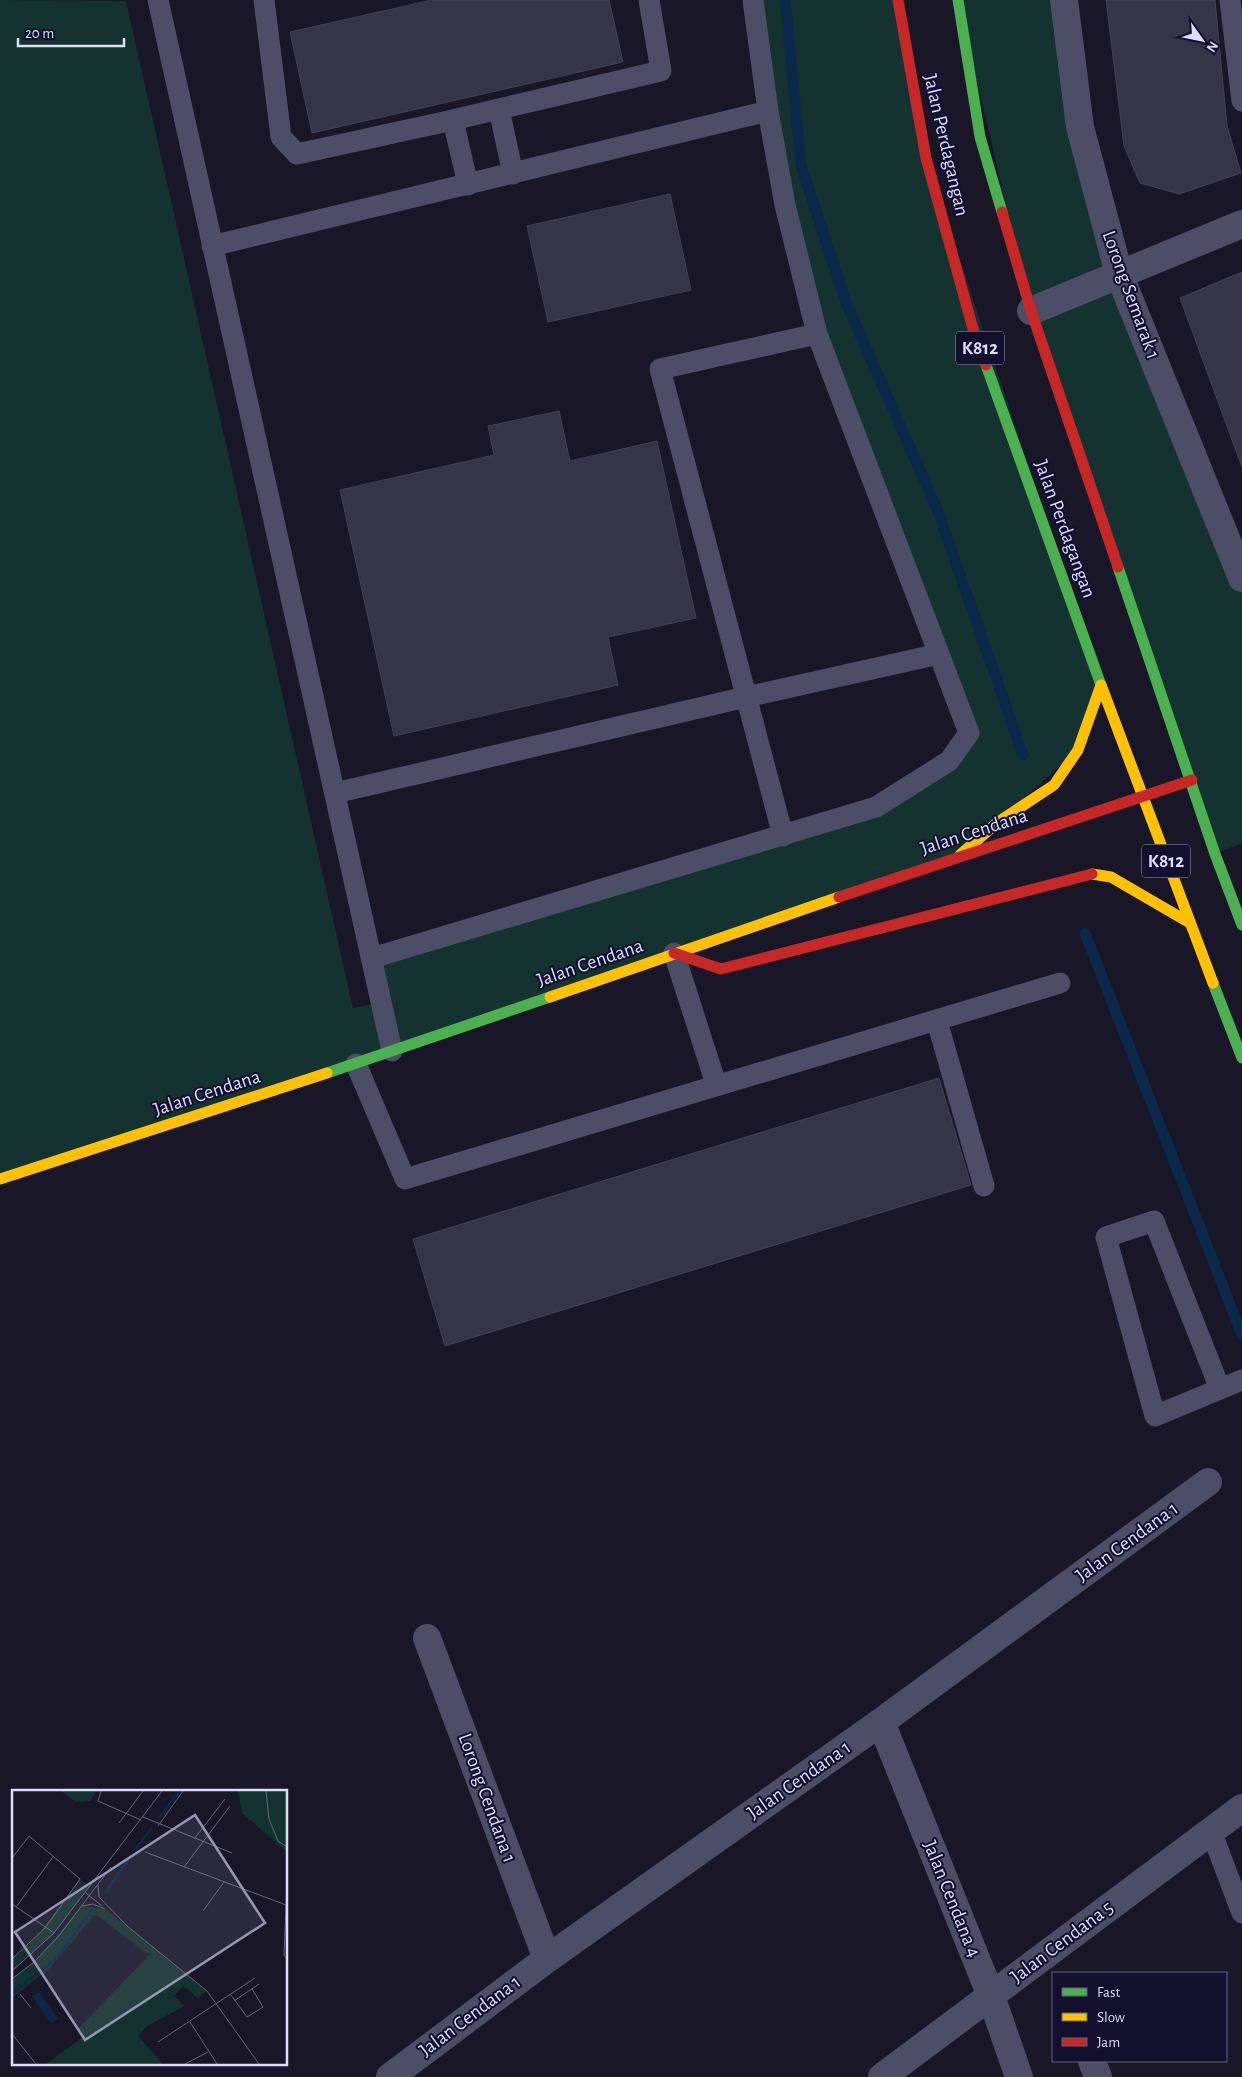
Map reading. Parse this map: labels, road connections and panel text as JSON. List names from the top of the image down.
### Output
{
  "streets": {
    "main road": ["Jalan Perdagangan", "K812", "Jalan Cendana"],
    "street": [
      "Lorong Semarak 1",
      "Jalan Cendana 1",
      "Lorong Cendana 1",
      "Jalan Cendana 4",
      "Jalan Cendana 5"
    ]
  },
  "crossings": [
    ["Jalan Perdagangan", "Jalan Cendana"],
    ["Jalan Cendana 1", "Lorong Cendana 1"],
    ["Jalan Cendana 1", "Jalan Cendana 4"],
    ["Jalan Cendana 4", "Jalan Cendana 5"]
  ],
  "legend": ["Fast", "Slow", "Jam"],
  "scale_bar": "20 m",
  "north": "bottom right"
}
